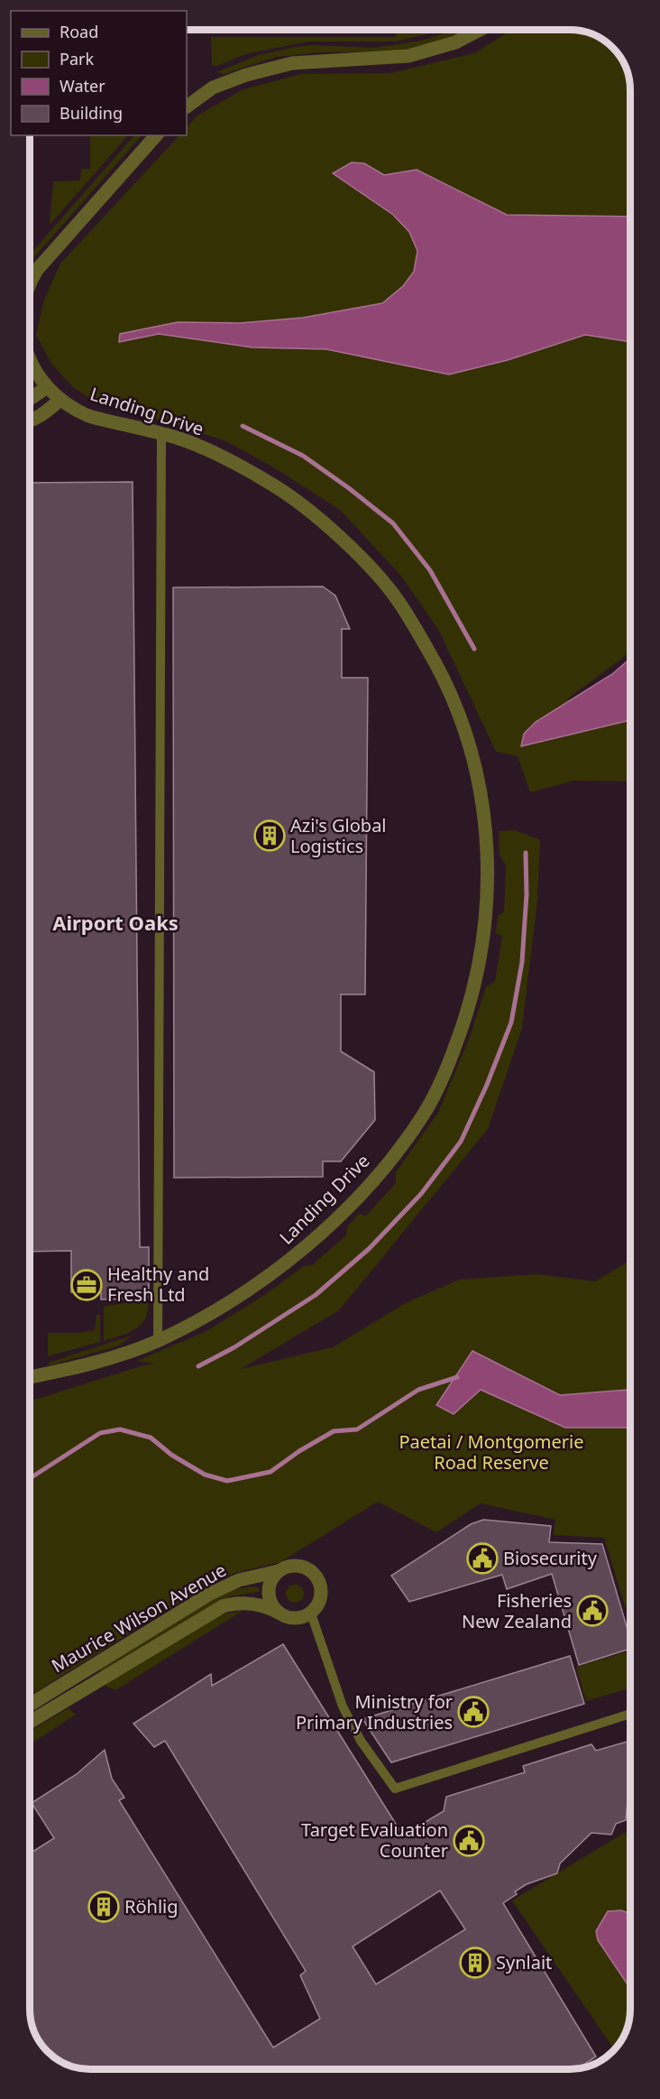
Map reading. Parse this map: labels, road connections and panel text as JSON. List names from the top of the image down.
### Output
{
  "streets": {
    "street": ["Landing Drive", "Maurice Wilson Avenue"]
  },
  "districts": ["Airport Oaks"],
  "parks": ["Paetai / Montgomerie Road Reserve"],
  "places": {
    "building": ["Azi's Global Logistics", "Röhlig", "Synlait"],
    "office": ["Healthy and Fresh Ltd"],
    "public building": [
      "Biosecurity",
      "Fisheries New Zealand",
      "Ministry for Primary Industries",
      "Target Evaluation Counter"
    ]
  },
  "legend": [
    "Road",
    "Park",
    "Water",
    "Building"
  ]
}
